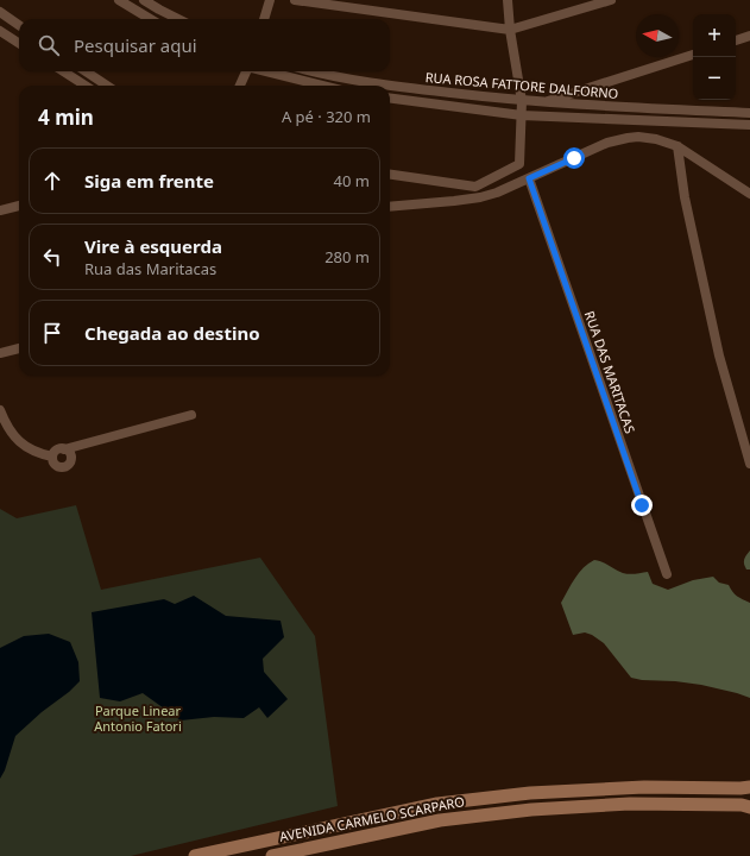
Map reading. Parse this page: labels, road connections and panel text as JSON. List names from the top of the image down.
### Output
{
  "streets": {
    "main road": ["AVENIDA CARMELO SCARPARO"],
    "street": ["RUA ROSA FATTORE DALFORNO", "RUA DAS MARITACAS"]
  },
  "parks": ["Parque Linear Antonio Fatori"],
  "north": "left",
  "page": {
    "map_buttons": ["+", "−"],
    "search": "Pesquisar aqui",
    "heading": ["4 min", "A pé · 320 m"],
    "list": [
      ["Siga em frente", "40 m"],
      ["Vire à esquerda", "Rua das Maritacas", "280 m"],
      "Chegada ao destino"
    ]
  }
}
